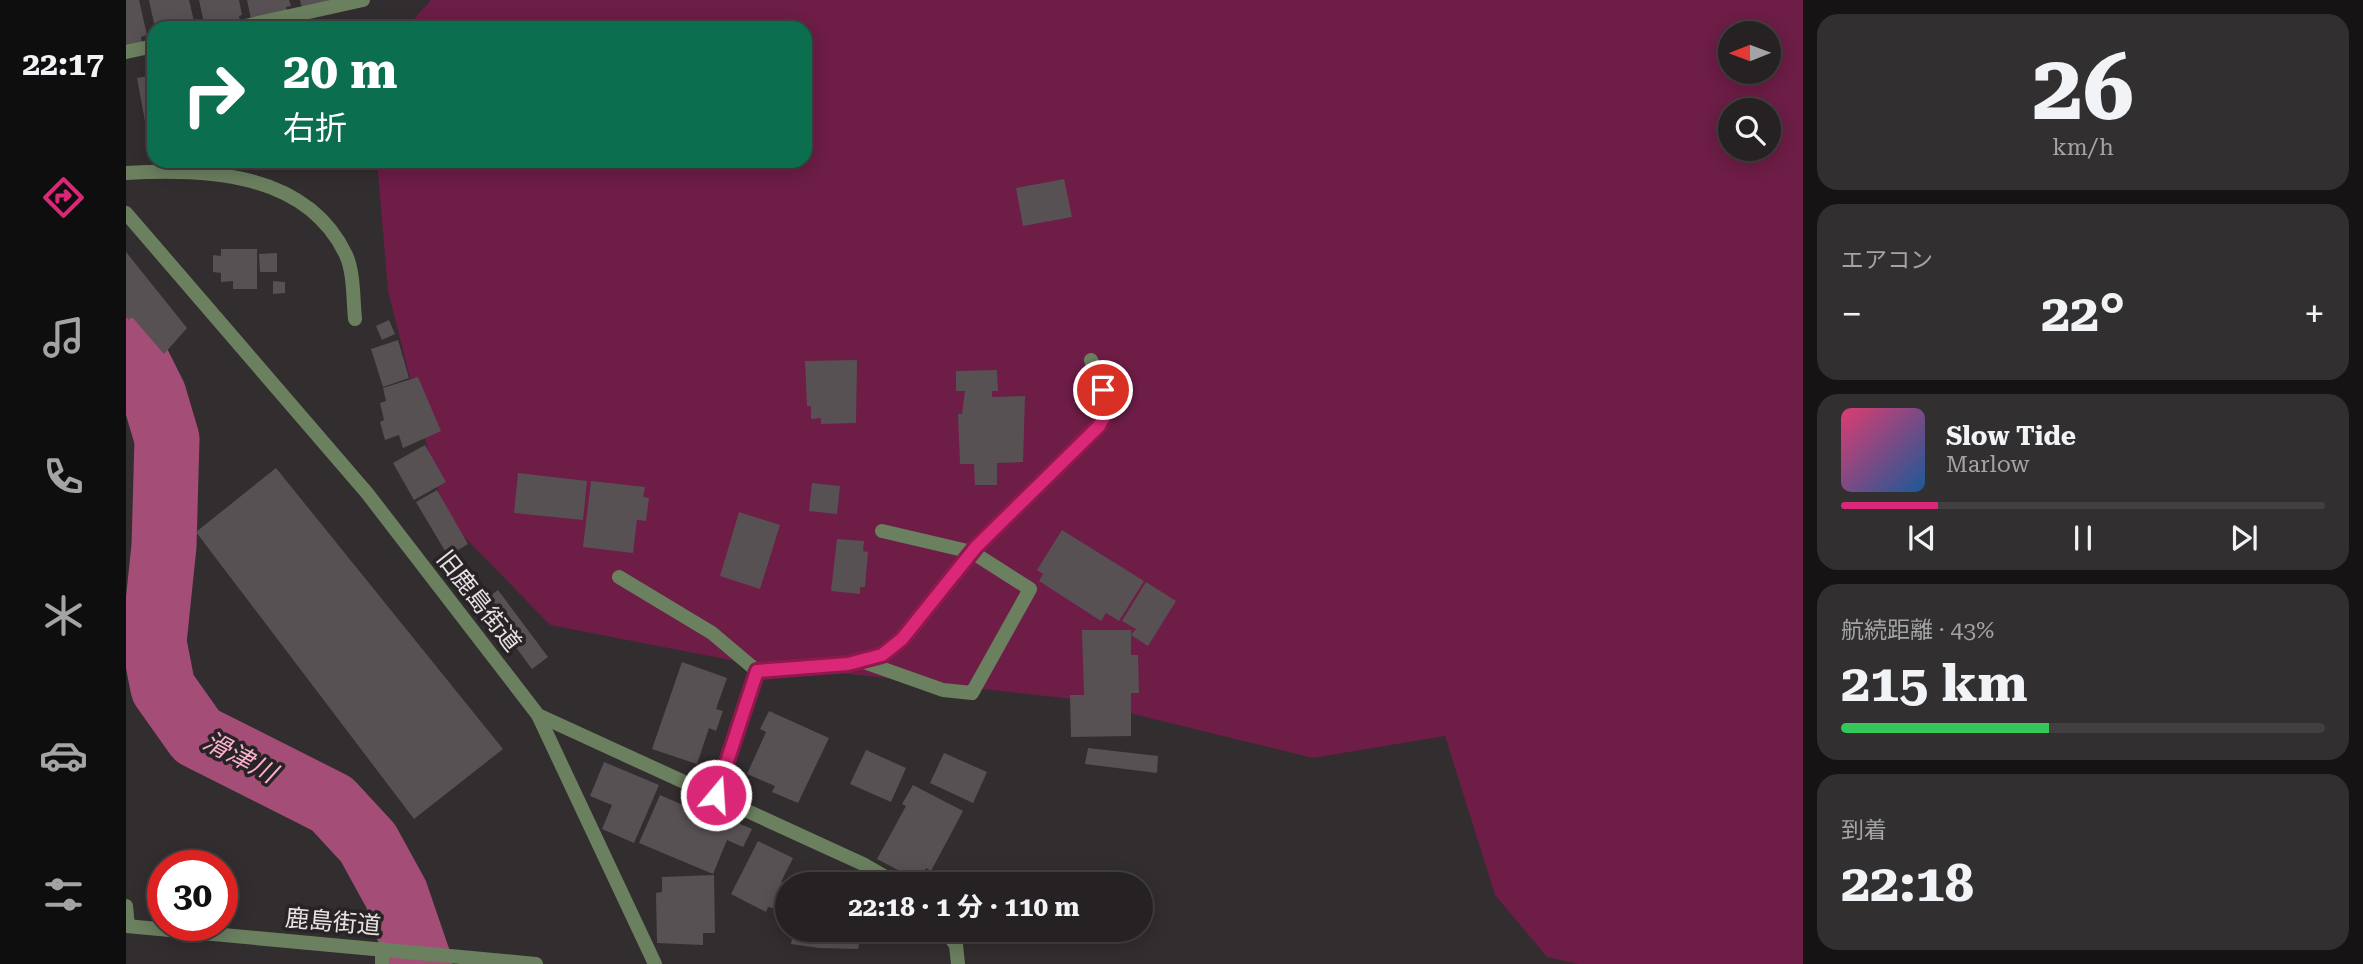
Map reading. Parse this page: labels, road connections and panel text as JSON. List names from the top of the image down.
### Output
{
  "streets": {
    "street": ["旧鹿島街道", "鹿島街道"]
  },
  "water": ["滑津川"],
  "north": "left",
  "page": {
    "tabs": "22:17",
    "tile": [
      ["26", "km/h"],
      "エアコン",
      ["航続距離 · 43%", "215 km"],
      ["到着", "22:18"]
    ],
    "turn": ["20 m", "右折"],
    "heat": ["−", "22°", "+"],
    "song": ["Slow Tide", "Marlow"],
    "limit": "30",
    "trip": "22:18 · 1 分 · 110 m"
  }
}
